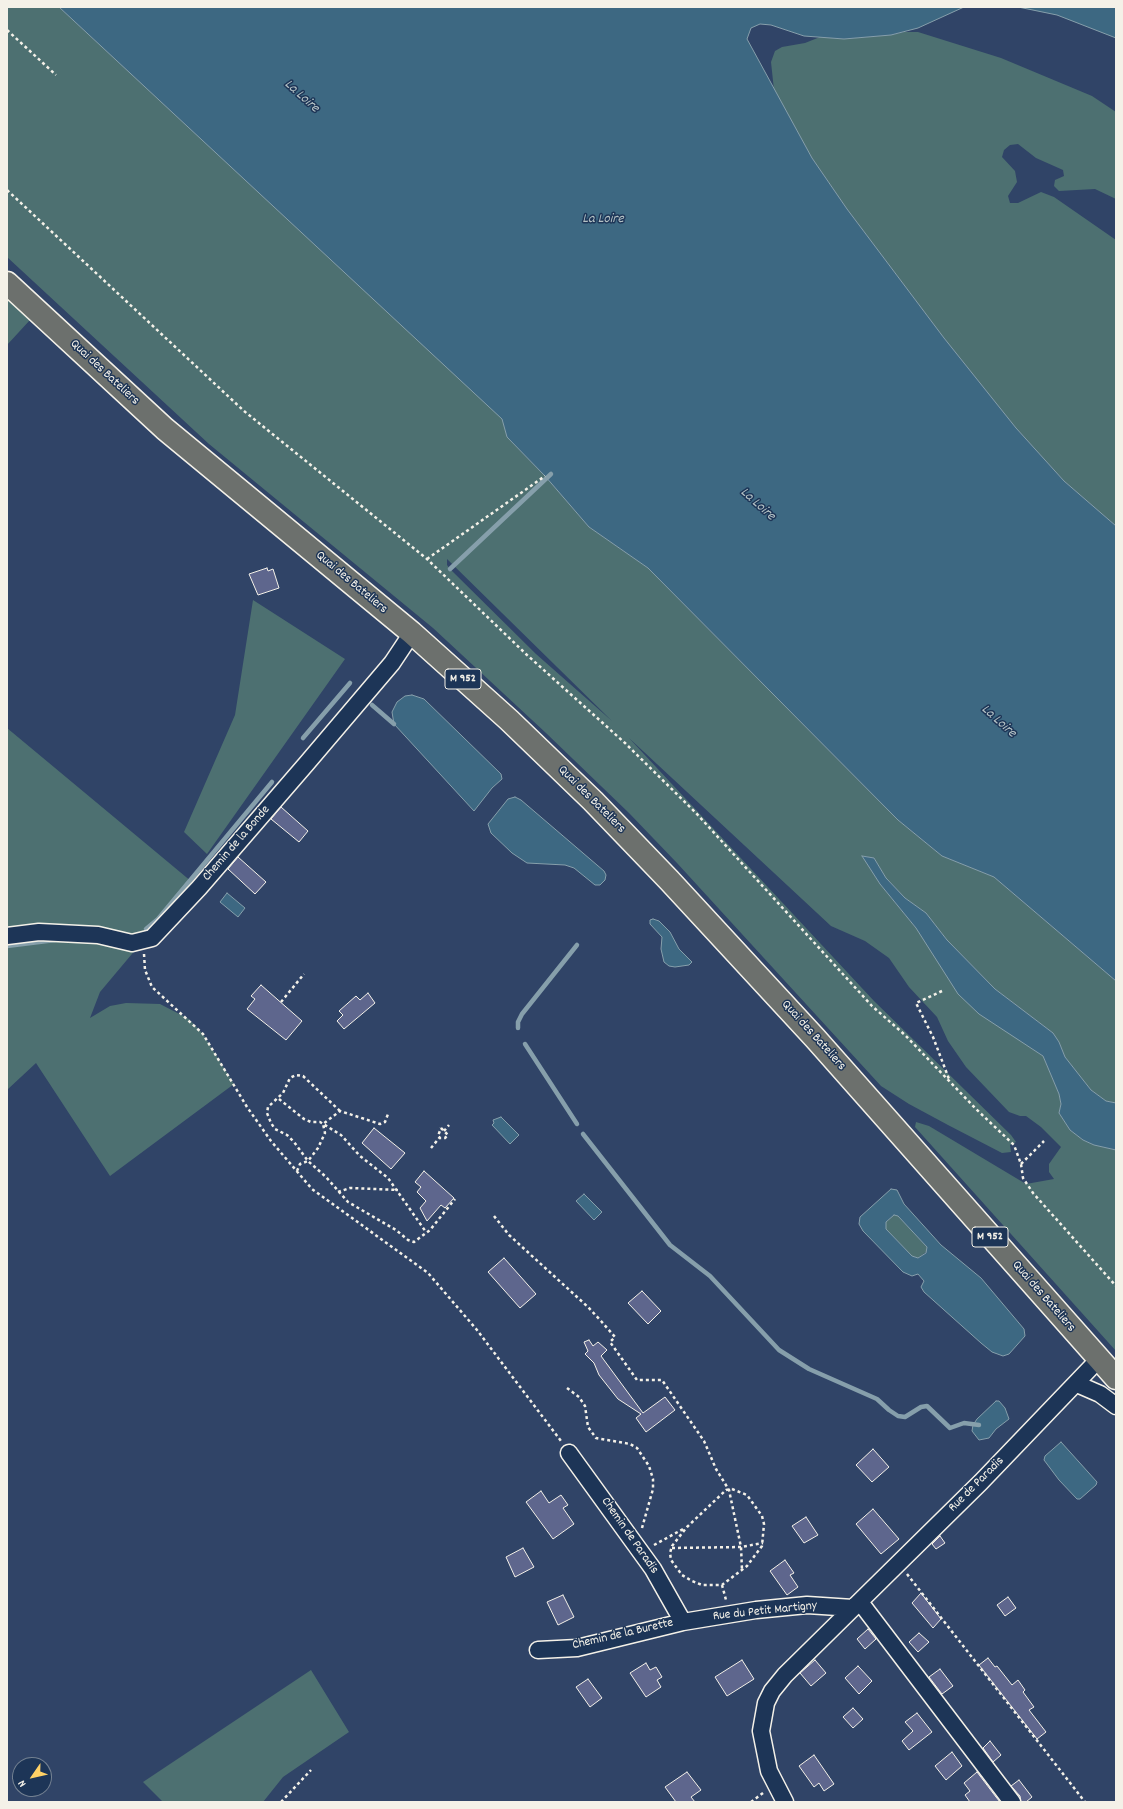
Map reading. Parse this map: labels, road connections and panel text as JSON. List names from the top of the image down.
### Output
{
  "streets": {
    "main road": ["Quai des Bateliers", "M 952"],
    "street": [
      "Chemin de la Bonde",
      "Rue de Paradis",
      "Chemin de Paradis",
      "Rue du Petit Martigny",
      "Chemin de la Burette"
    ]
  },
  "crossings": [
    ["Quai des Bateliers", "Chemin de la Bonde"],
    ["Quai des Bateliers", "Rue de Paradis"],
    ["Rue de Paradis", "Rue du Petit Martigny"],
    ["Chemin de Paradis", "Rue du Petit Martigny"],
    ["Chemin de Paradis", "Chemin de la Burette"],
    ["Rue du Petit Martigny", "Chemin de la Burette"]
  ],
  "water": ["La Loire"],
  "north": "bottom left"
}
